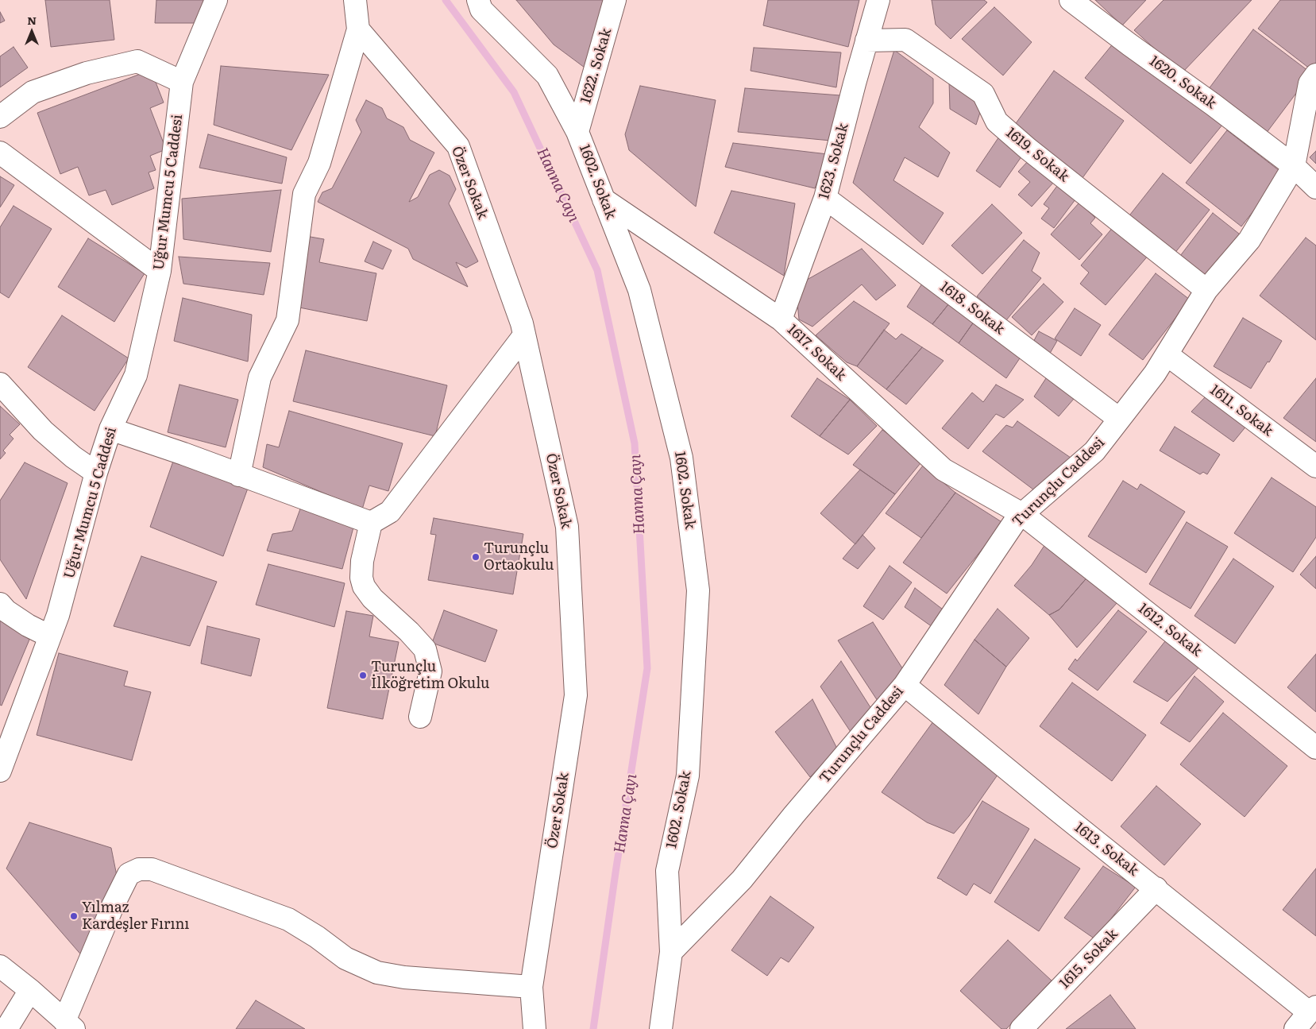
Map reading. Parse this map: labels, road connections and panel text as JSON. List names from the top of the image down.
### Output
{
  "streets": {
    "street": [
      "1622. Sokak",
      "1620. Sokak",
      "1619. Sokak",
      "1623. Sokak",
      "1602. Sokak",
      "Özer Sokak",
      "Uğur Mumcu 5 Caddesi",
      "1618. Sokak",
      "1617. Sokak",
      "1611. Sokak",
      "Turunçlu Caddesi",
      "1612. Sokak",
      "1613. Sokak",
      "1615. Sokak"
    ]
  },
  "crossings": [
    ["1622. Sokak", "1602. Sokak"],
    ["1620. Sokak", "Turunçlu Caddesi"],
    ["1619. Sokak", "1623. Sokak"],
    ["1619. Sokak", "Turunçlu Caddesi"],
    ["1623. Sokak", "1618. Sokak"],
    ["1623. Sokak", "1617. Sokak"],
    ["1602. Sokak", "1617. Sokak"],
    ["1602. Sokak", "Turunçlu Caddesi"],
    ["1618. Sokak", "Turunçlu Caddesi"],
    ["1617. Sokak", "Turunçlu Caddesi"],
    ["1617. Sokak", "1612. Sokak"],
    ["1611. Sokak", "Turunçlu Caddesi"],
    ["Turunçlu Caddesi", "1612. Sokak"],
    ["Turunçlu Caddesi", "1613. Sokak"],
    ["1613. Sokak", "1615. Sokak"]
  ],
  "water": ["Hanna Çayı"],
  "places": ["Turunçlu Ortaokulu", "Turunçlu İlköğretim Okulu", "Yılmaz Kardeşler Fırını"],
  "north": "top"
}
